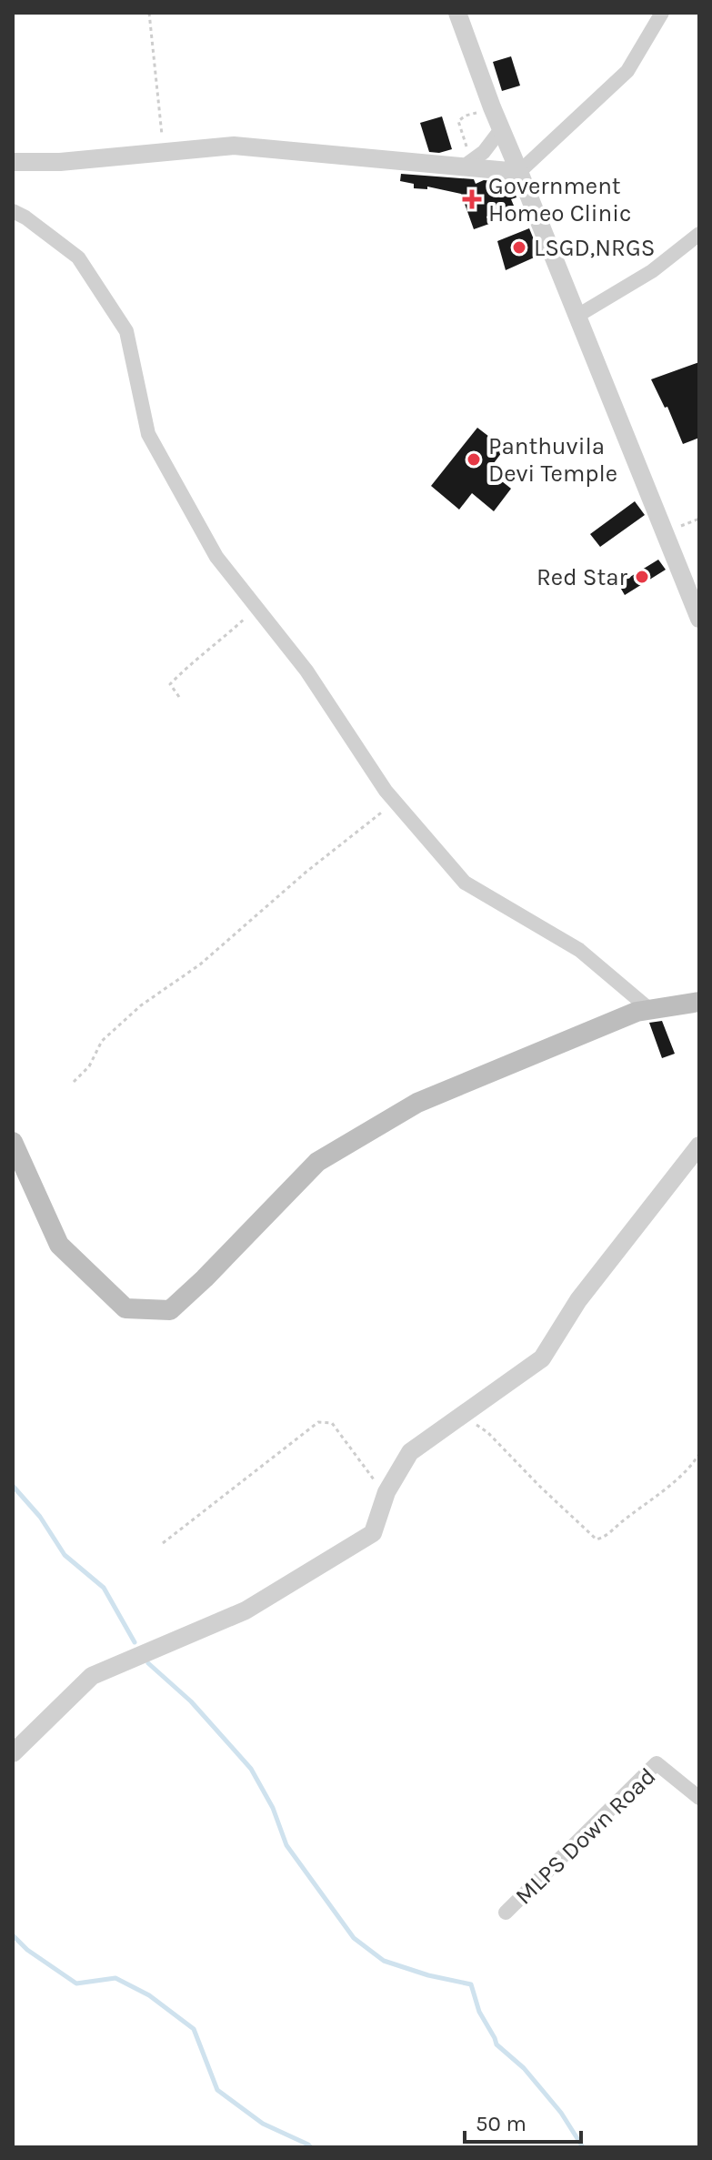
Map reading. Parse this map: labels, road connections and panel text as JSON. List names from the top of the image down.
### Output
{
  "streets": {
    "street": ["MLPS Down Road"]
  },
  "places": {
    "health": ["Government Homeo Clinic"],
    "other": ["LSGD,NRGS", "Panthuvila Devi Temple", "Red Star"]
  },
  "scale_bar": "50 m"
}
